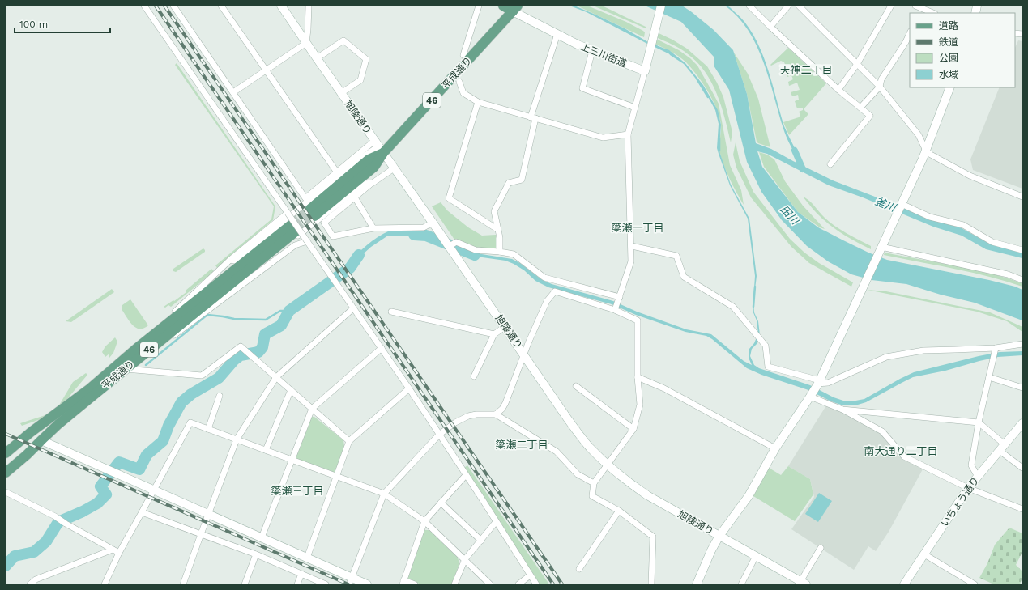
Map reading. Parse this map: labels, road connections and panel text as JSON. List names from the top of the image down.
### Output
{
  "streets": {
    "main road": ["上三川街道", "平成通り", "46"],
    "street": ["旭陵通り", "いちょう通り"]
  },
  "crossings": [
    ["上三川街道", "平成通り"],
    ["平成通り", "旭陵通り"]
  ],
  "districts": [
    "天神二丁目",
    "簗瀬一丁目",
    "簗瀬二丁目",
    "南大通り二丁目",
    "簗瀬三丁目"
  ],
  "water": ["釜川", "田川"],
  "legend": [
    "道路",
    "鉄道",
    "公園",
    "水域"
  ],
  "scale_bar": "100 m"
}
